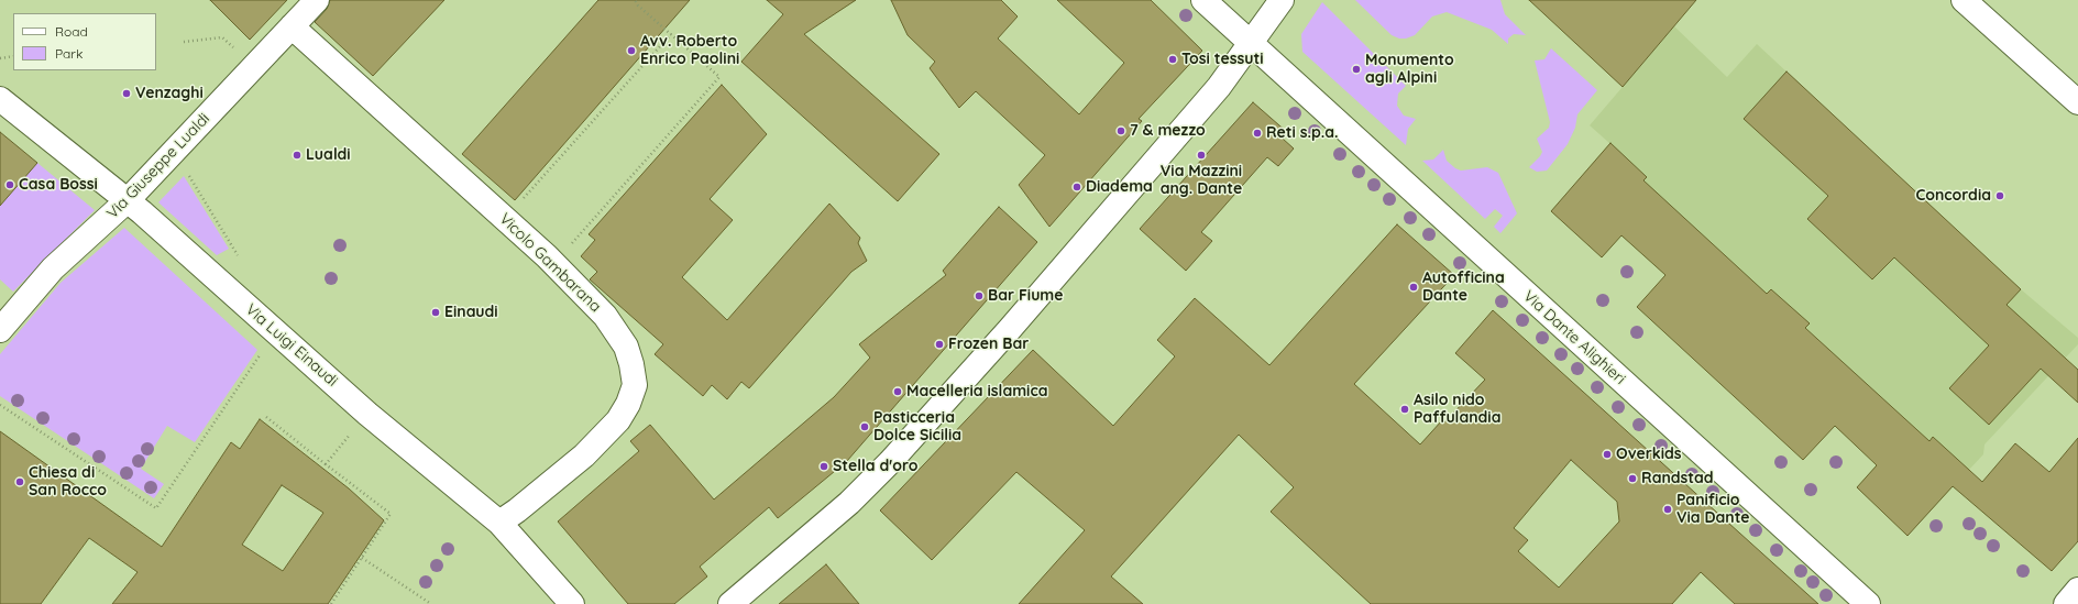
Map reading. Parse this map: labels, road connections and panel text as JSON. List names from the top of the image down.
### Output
{
  "streets": {
    "street": [
      "Via Giuseppe Lualdi",
      "Vicolo Gambarana",
      "Via Dante Alighieri",
      "Via Luigi Einaudi"
    ]
  },
  "crossings": [
    ["Via Giuseppe Lualdi", "Vicolo Gambarana"],
    ["Via Giuseppe Lualdi", "Via Luigi Einaudi"],
    ["Vicolo Gambarana", "Via Luigi Einaudi"]
  ],
  "places": [
    "Avv. Roberto Enrico Paolini",
    "Tosi tessuti",
    "Monumento agli Alpini",
    "Venzaghi",
    "7 & mezzo",
    "Reti s.p.a.",
    "Lualdi",
    "Via Mazzini ang. Dante",
    "Casa Bossi",
    "Diadema",
    "Concordia",
    "Autofficina Dante",
    "Bar Fiume",
    "Einaudi",
    "Frozen Bar",
    "Macelleria islamica",
    "Asilo nido Paffulandia",
    "Pasticceria Dolce Sicilia",
    "Overkids",
    "Stella d'oro",
    "Randstad",
    "Chiesa di San Rocco",
    "Panificio Via Dante"
  ],
  "legend": ["Road", "Park"]
}
